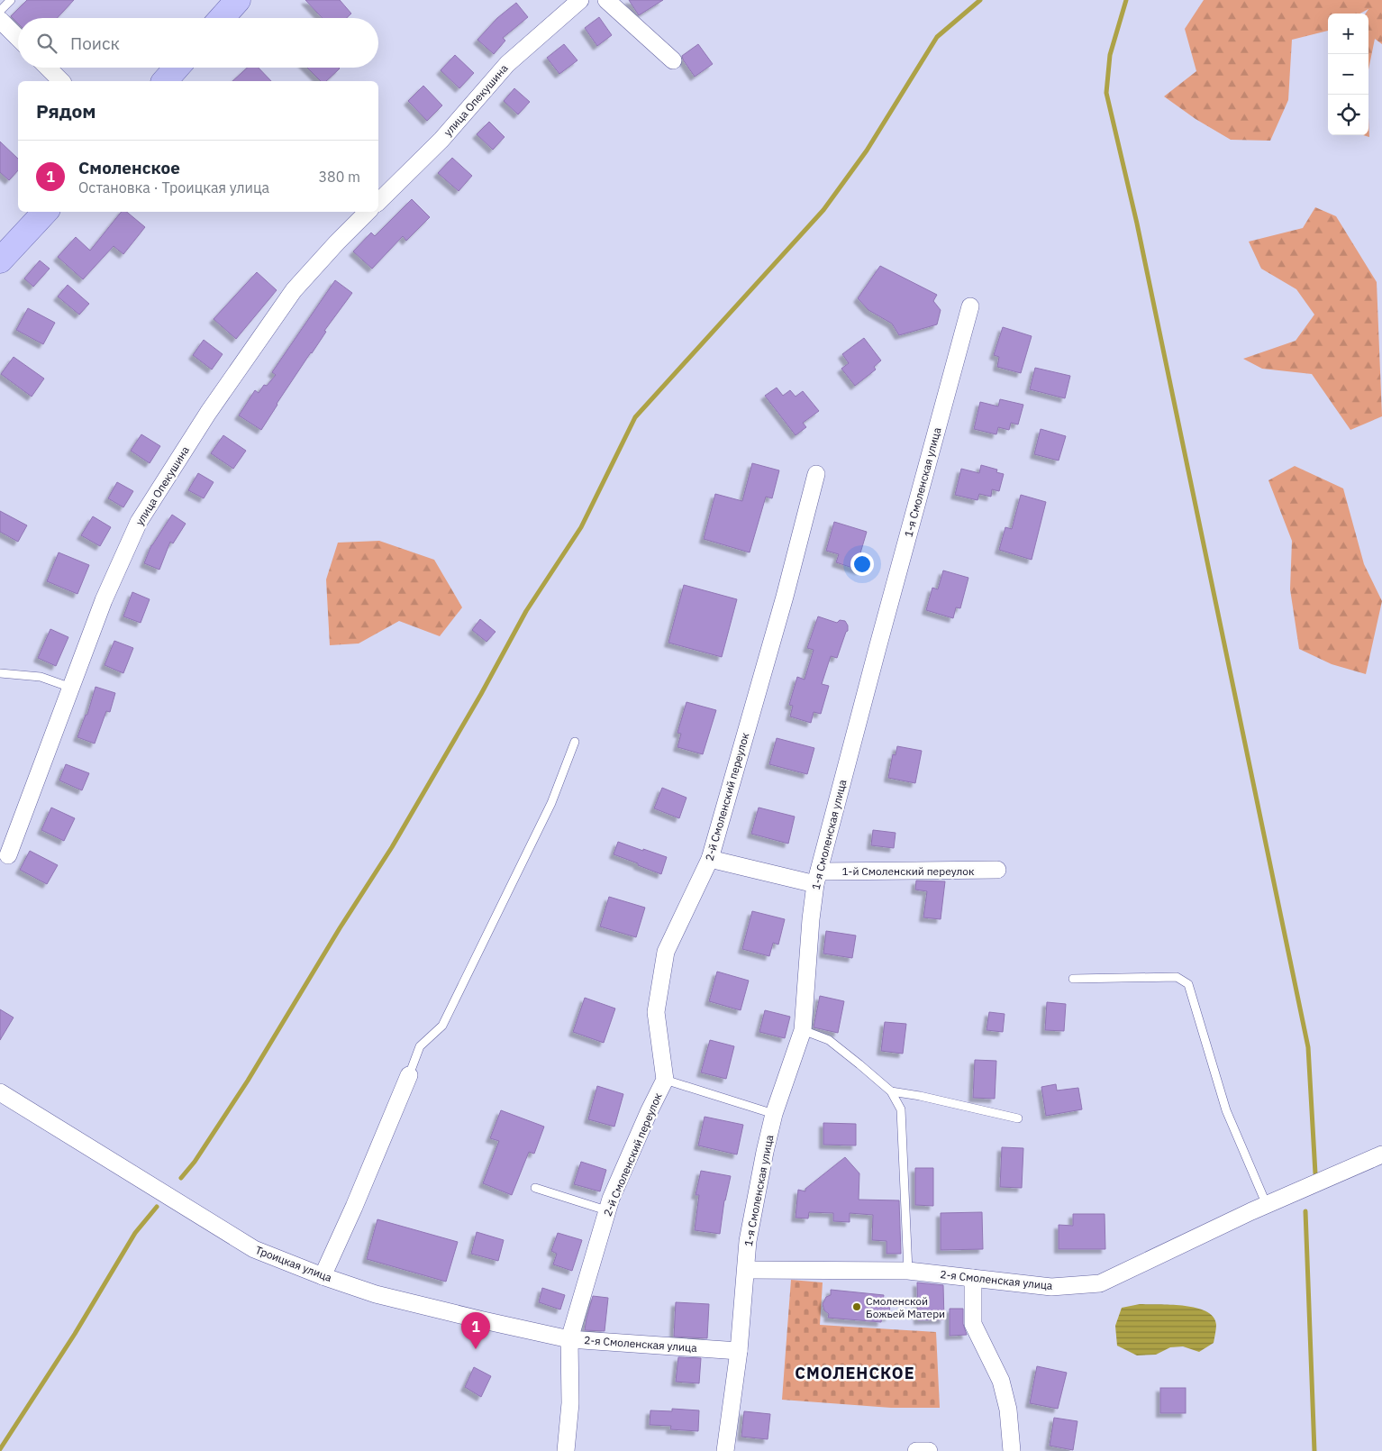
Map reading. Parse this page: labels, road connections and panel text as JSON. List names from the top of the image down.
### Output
{
  "streets": {
    "street": [
      "улица Опекушина",
      "1-я Смоленская улица",
      "2-й Смоленский переулок",
      "1-й Смоленский переулок",
      "Троицкая улица",
      "2-я Смоленская улица"
    ]
  },
  "crossings": [
    ["1-я Смоленская улица", "1-й Смоленский переулок"],
    ["1-я Смоленская улица", "2-я Смоленская улица"],
    ["2-й Смоленский переулок", "1-й Смоленский переулок"],
    ["2-й Смоленский переулок", "Троицкая улица"],
    ["2-й Смоленский переулок", "2-я Смоленская улица"],
    ["Троицкая улица", "2-я Смоленская улица"]
  ],
  "districts": ["СМОЛЕНСКОЕ"],
  "places": ["Смоленской Божьей Матери"],
  "page": {
    "map_buttons": ["+", "−"],
    "search": "Поиск",
    "heading": "Рядом",
    "list": [
      {
        "mark": "1",
        "name": "Смоленское",
        "note": "Остановка · Троицкая улица",
        "value": "380 m"
      }
    ],
    "pins": "1"
  }
}
